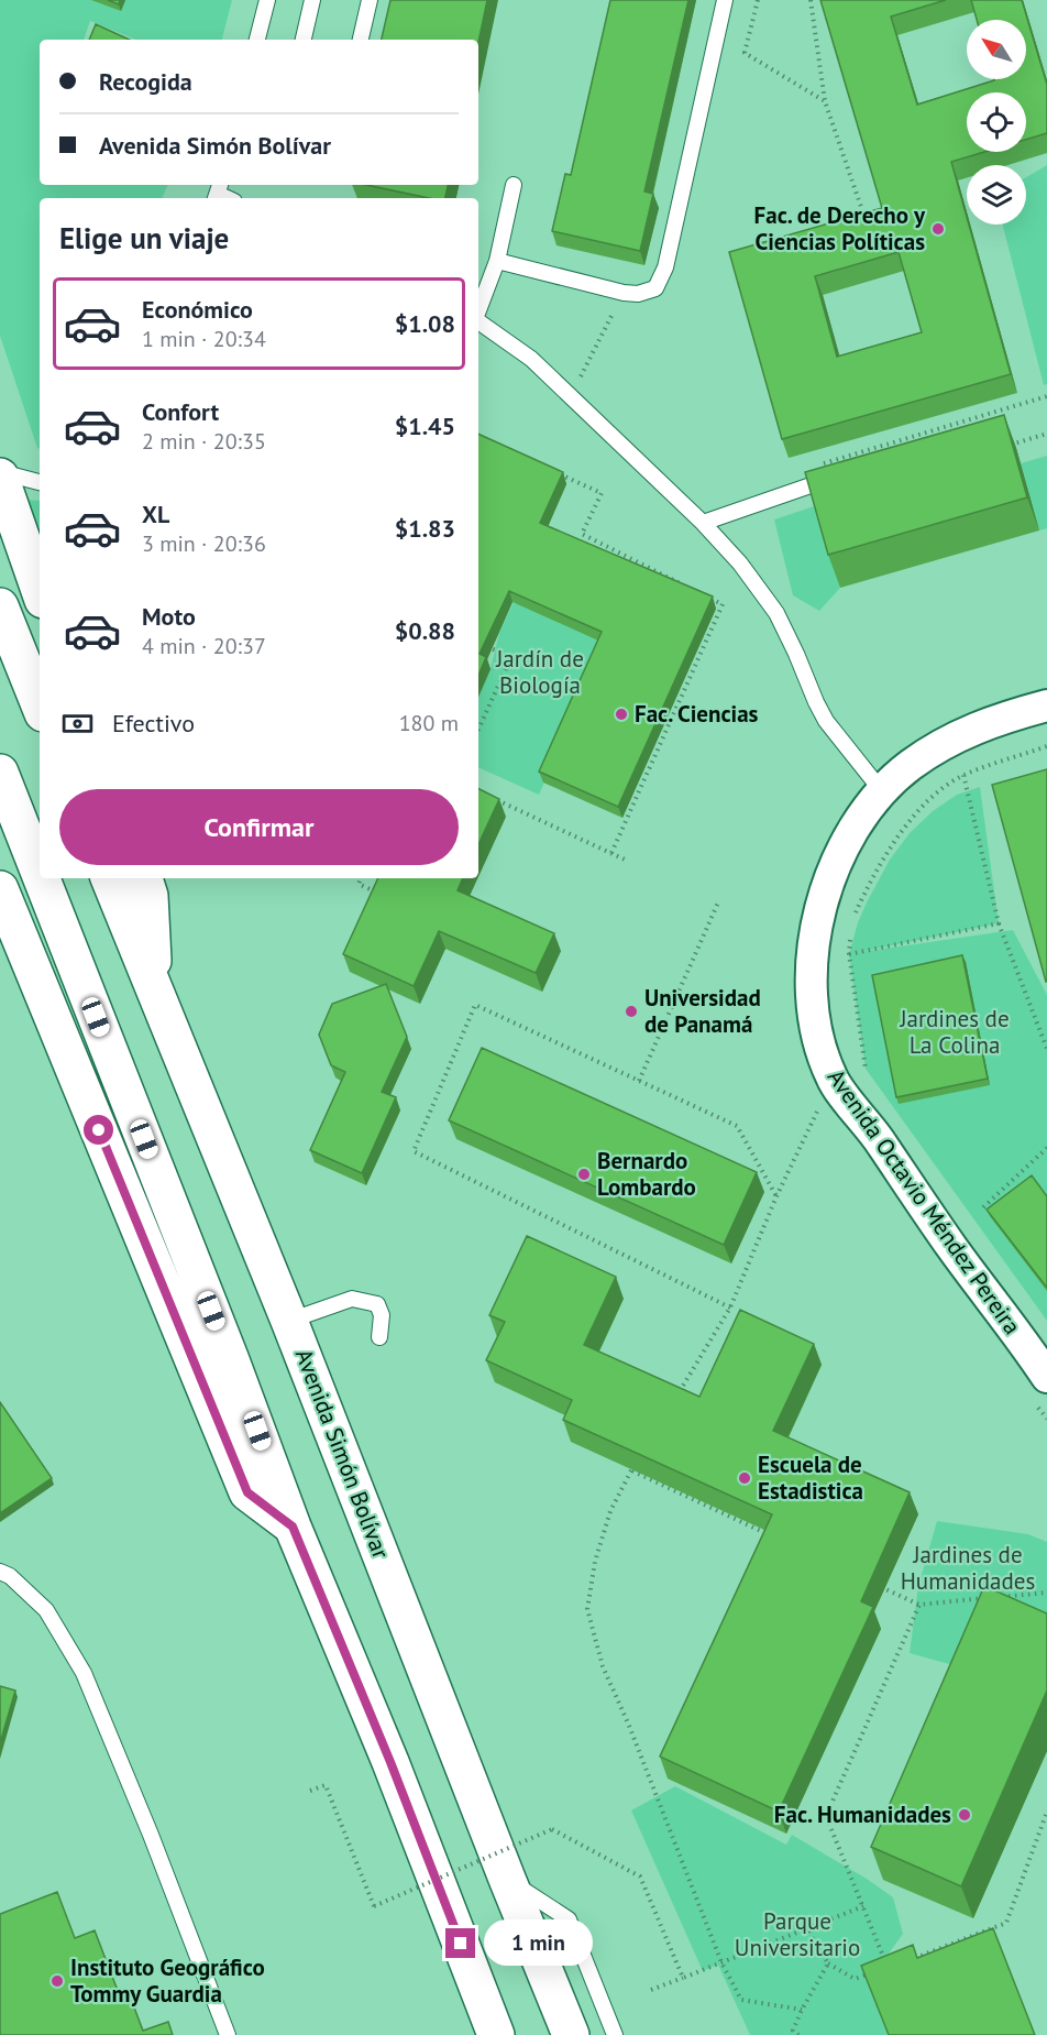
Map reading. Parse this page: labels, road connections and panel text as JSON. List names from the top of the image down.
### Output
{
  "streets": {
    "main road": ["Avenida Simón Bolívar"],
    "street": ["Avenida Octavio Méndez Pereira"]
  },
  "parks": [
    "Jardín de Biología",
    "Jardines de La Colina",
    "Jardines de Humanidades",
    "Parque Universitario"
  ],
  "places": [
    "Fac. de Derecho y Ciencias Políticas",
    "Fac. Ciencias",
    "Universidad de Panamá",
    "Bernardo Lombardo",
    "Escuela de Estadistica",
    "Fac. Humanidades",
    "Instituto Geográfico Tommy Guardia"
  ],
  "north": "top left",
  "page": {
    "banner": ["Recogida", "Avenida Simón Bolívar"],
    "heading": "Elige un viaje",
    "list": [
      {
        "name": "Económico",
        "note": "1 min · 20:34",
        "value": "$1.08"
      },
      {
        "name": "Confort",
        "note": "2 min · 20:35",
        "value": "$1.45"
      },
      {
        "name": "XL",
        "note": "3 min · 20:36",
        "value": "$1.83"
      },
      {
        "name": "Moto",
        "note": "4 min · 20:37",
        "value": "$0.88"
      }
    ],
    "pay": ["Efectivo", "180 m"],
    "buttons": "Confirmar",
    "bubble": "1 min"
  }
}
